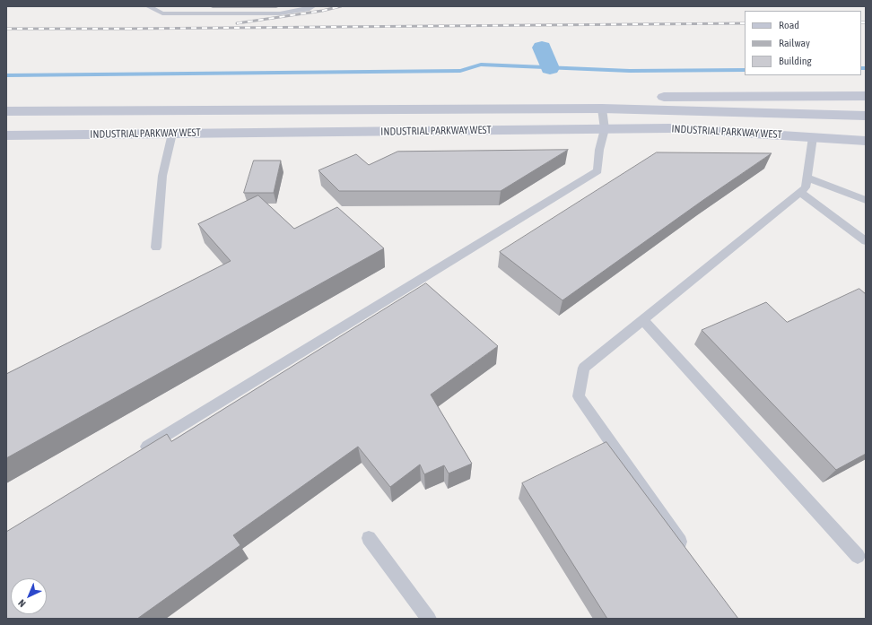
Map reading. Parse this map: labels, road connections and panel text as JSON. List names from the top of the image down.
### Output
{
  "streets": {
    "main road": ["INDUSTRIAL PARKWAY WEST"]
  },
  "legend": ["Road", "Railway", "Building"],
  "north": "bottom left"
}
